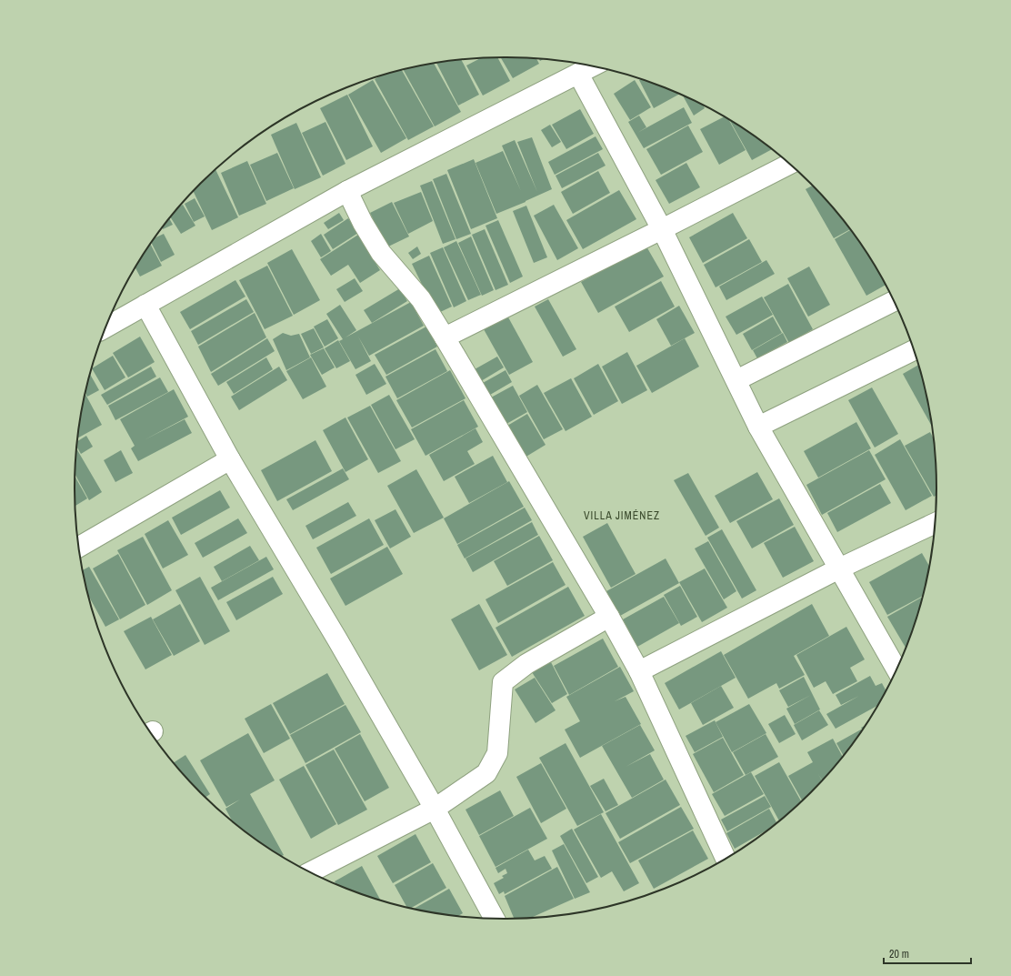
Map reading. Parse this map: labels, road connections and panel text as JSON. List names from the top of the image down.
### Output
{
  "districts": ["VILLA JIMÉNEZ"],
  "scale_bar": "20 m"
}
